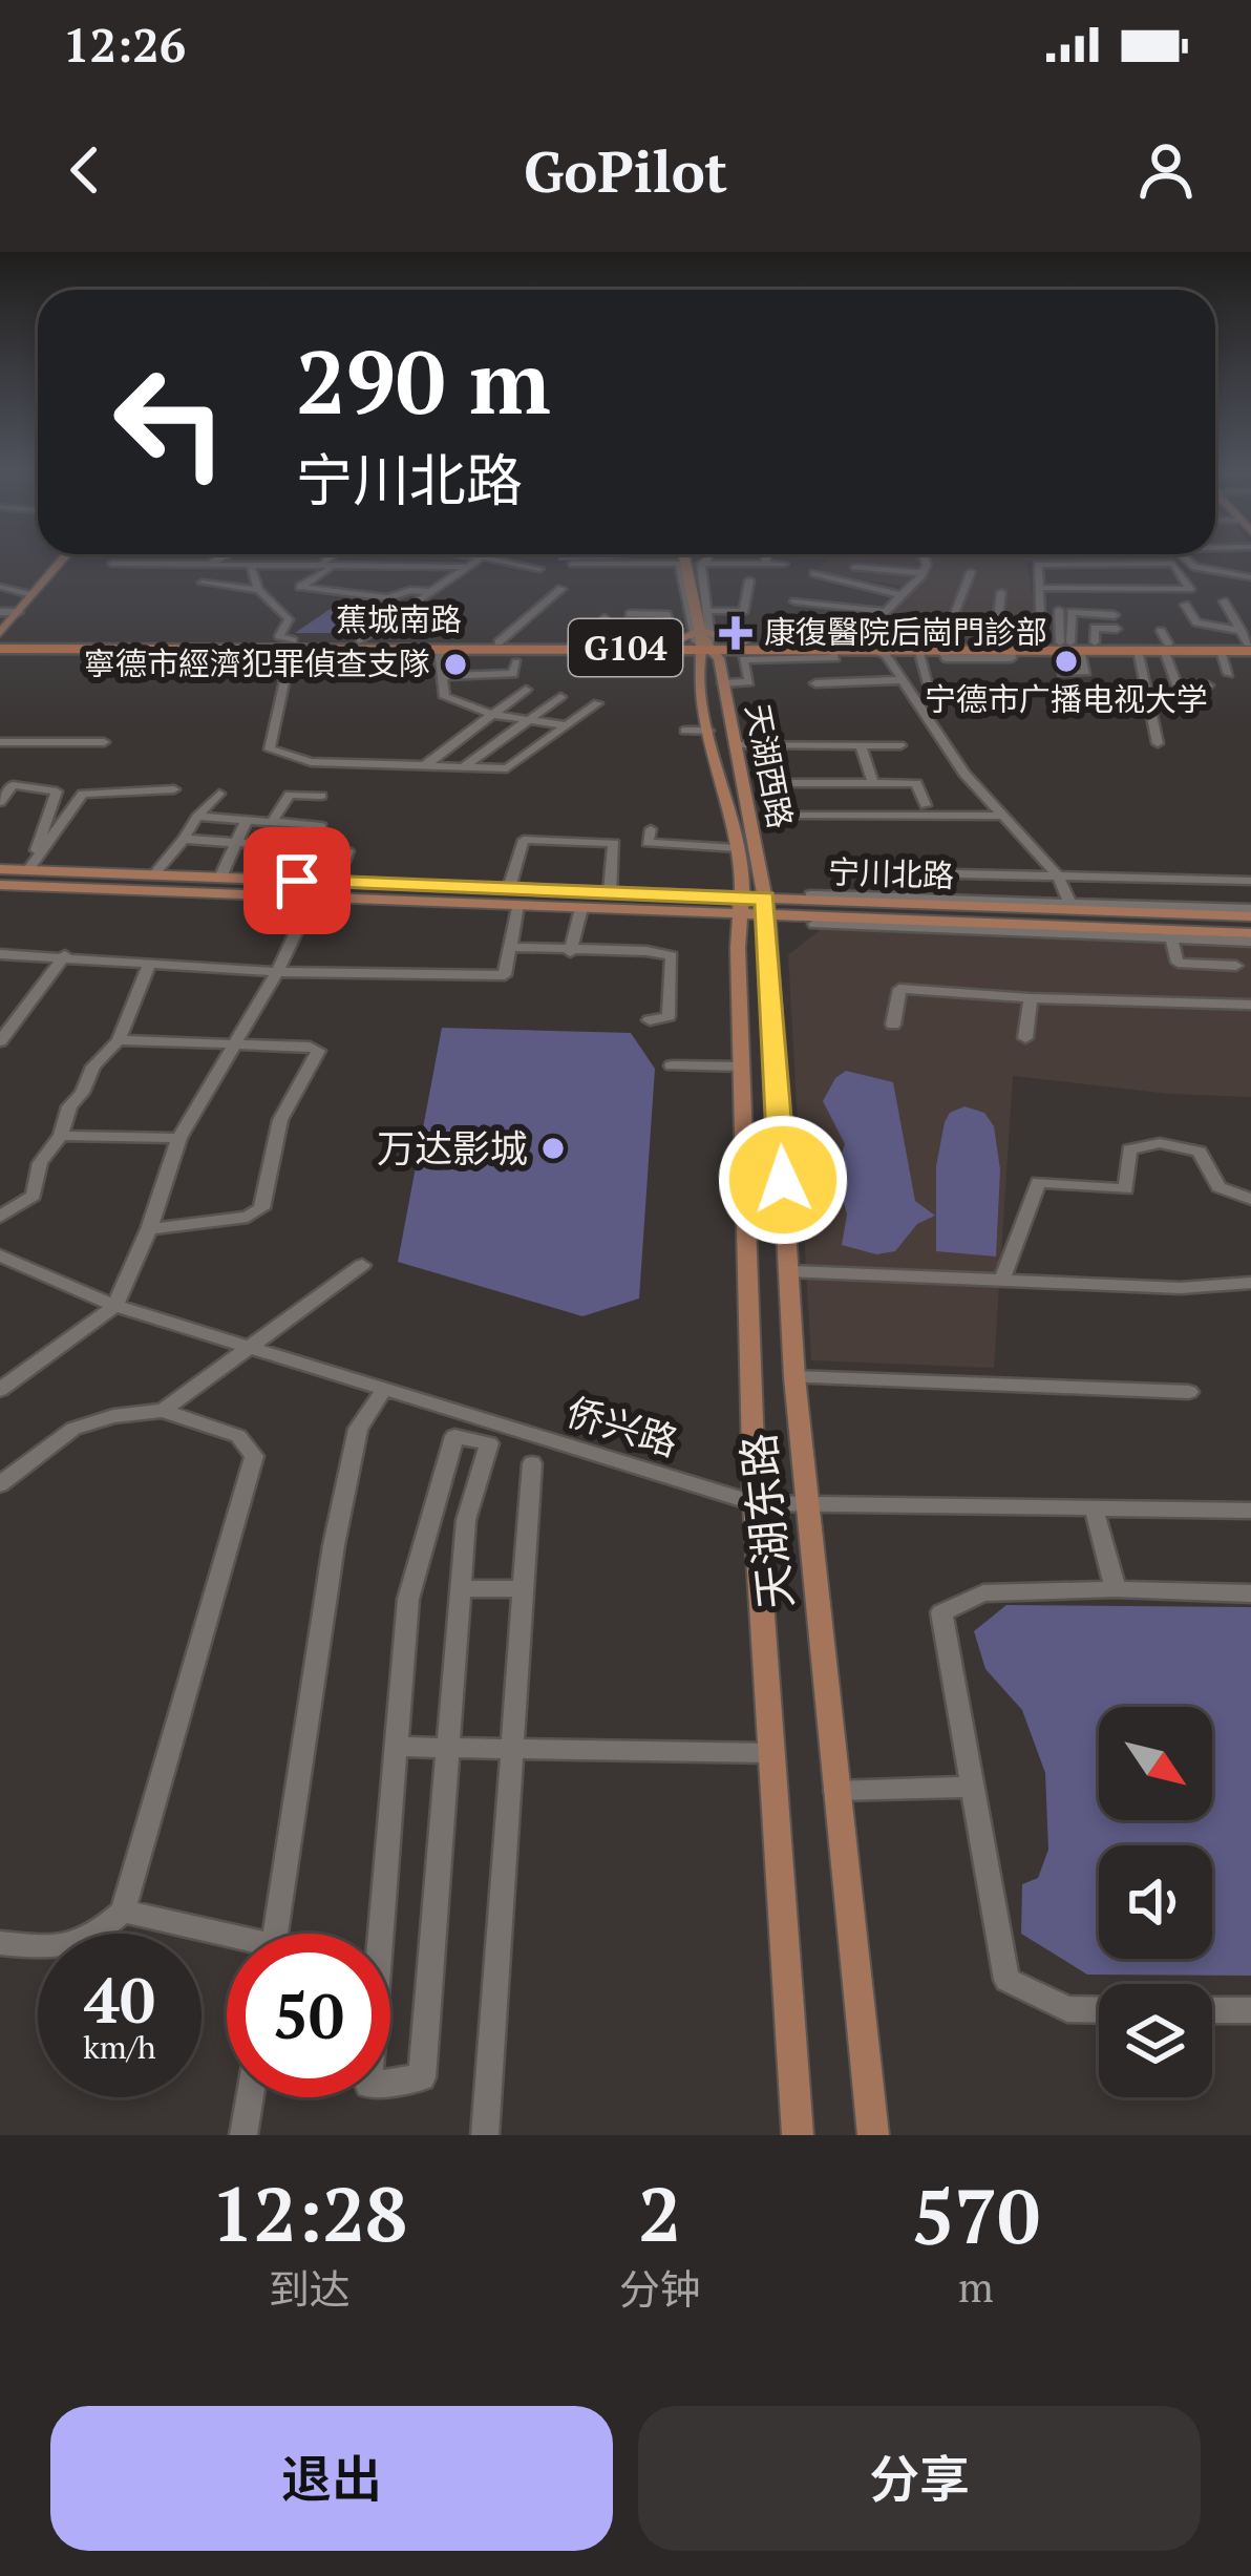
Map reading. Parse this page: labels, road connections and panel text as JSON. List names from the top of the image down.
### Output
{
  "streets": {
    "highway": ["蕉城南路", "G104"],
    "main road": ["天湖西路", "宁川北路", "天湖东路"],
    "street": ["侨兴路"]
  },
  "crossings": [
    ["蕉城南路", "天湖西路"],
    ["天湖西路", "宁川北路"],
    ["天湖西路", "天湖东路"],
    ["宁川北路", "天湖东路"],
    ["侨兴路", "天湖东路"]
  ],
  "places": {
    "health": ["康復醫院后崗門診部"],
    "other": ["宁德市广播电视大学", "寧德市經濟犯罪偵查支隊", "万达影城"]
  },
  "north": "bottom right",
  "page": {
    "status": "12:26",
    "header": "GoPilot",
    "turn": ["290 m", "宁川北路"],
    "speed": "40 km/h",
    "limit": "50",
    "eta": [
      "12:28",
      "到达",
      "2",
      "分钟",
      "570",
      "m"
    ],
    "buttons": ["退出", "分享"]
  }
}
